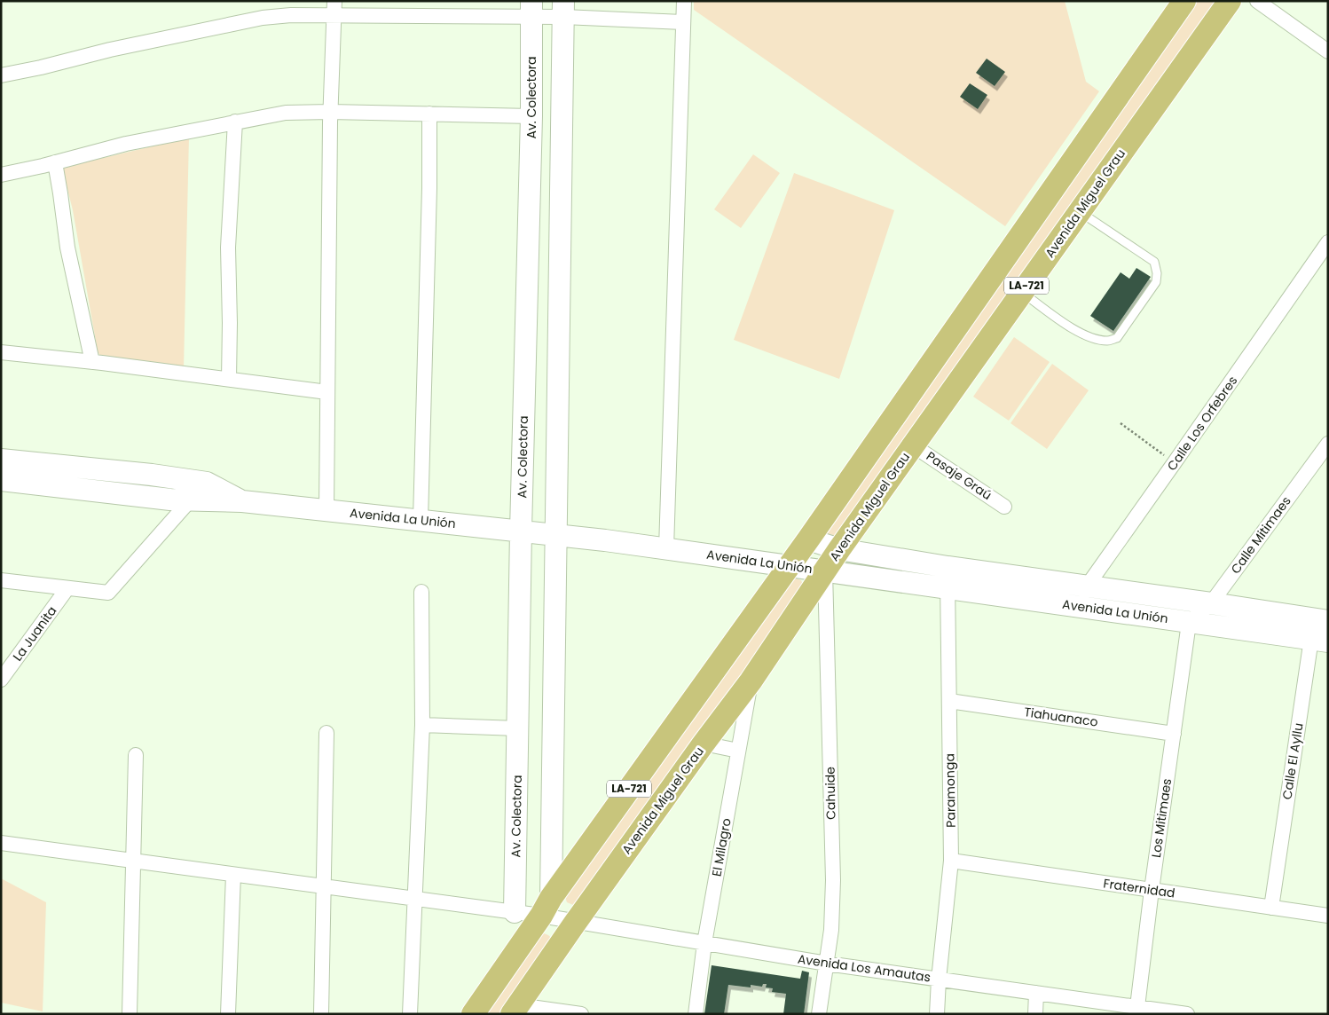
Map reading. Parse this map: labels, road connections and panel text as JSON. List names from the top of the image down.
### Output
{
  "streets": {
    "main road": ["Avenida Miguel Grau", "LA-721"],
    "street": [
      "Av. Colectora",
      "Calle Los Orfebres",
      "Pasaje Graú",
      "Avenida La Unión",
      "Calle Mitimaes",
      "La Juanita",
      "Tiahuanaco",
      "Calle El Ayllu",
      "Paramonga",
      "Cahuide",
      "Los Mitimaes",
      "El Milagro",
      "Fraternidad",
      "Avenida Los Amautas"
    ]
  },
  "crossings": [
    ["Av. Colectora", "Avenida La Unión"],
    ["Av. Colectora", "Avenida Los Amautas"],
    ["Avenida Miguel Grau", "Pasaje Graú"],
    ["Avenida Miguel Grau", "Avenida La Unión"],
    ["Avenida Miguel Grau", "Cahuide"],
    ["Avenida Miguel Grau", "El Milagro"],
    ["Avenida Miguel Grau", "Avenida Los Amautas"],
    ["LA-721", "Avenida La Unión"],
    ["LA-721", "Avenida Los Amautas"],
    ["Calle Los Orfebres", "Avenida La Unión"],
    ["Avenida La Unión", "Calle Mitimaes"],
    ["Avenida La Unión", "Calle El Ayllu"],
    ["Avenida La Unión", "Paramonga"],
    ["Avenida La Unión", "Cahuide"],
    ["Avenida La Unión", "Los Mitimaes"],
    ["Calle Mitimaes", "Los Mitimaes"],
    ["Tiahuanaco", "Paramonga"],
    ["Tiahuanaco", "Los Mitimaes"],
    ["Calle El Ayllu", "Fraternidad"],
    ["Paramonga", "Fraternidad"],
    ["Paramonga", "Avenida Los Amautas"],
    ["Cahuide", "Avenida Los Amautas"],
    ["Los Mitimaes", "Fraternidad"],
    ["Los Mitimaes", "Avenida Los Amautas"],
    ["El Milagro", "Avenida Los Amautas"]
  ]
}
